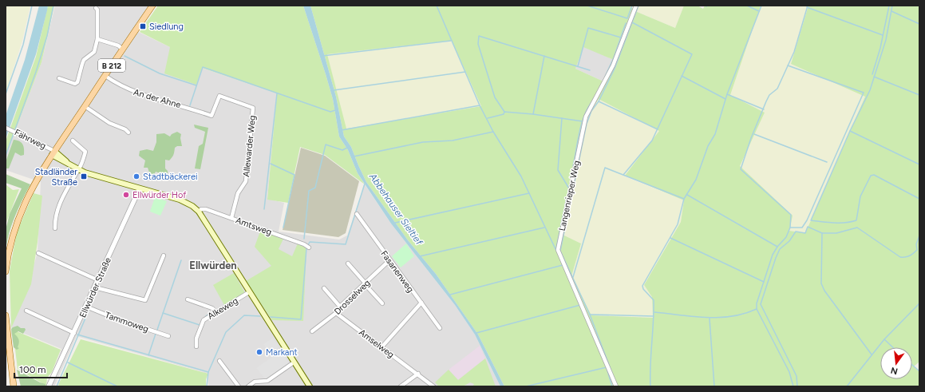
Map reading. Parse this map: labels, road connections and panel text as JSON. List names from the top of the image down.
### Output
{
  "streets": {
    "main road": ["B 212"],
    "street": [
      "An der Ahne",
      "Fährweg",
      "Allewarder Weg",
      "Langenrieper Weg",
      "Amtsweg",
      "Fasanenweg",
      "Ellwürder Straße",
      "Drosselweg",
      "Alkeweg",
      "Tammoweg",
      "Amselweg"
    ]
  },
  "crossings": [
    ["B 212", "An der Ahne"],
    ["B 212", "Fährweg"],
    ["An der Ahne", "Allewarder Weg"],
    ["Allewarder Weg", "Amtsweg"],
    ["Fasanenweg", "Drosselweg"],
    ["Ellwürder Straße", "Tammoweg"],
    ["Drosselweg", "Amselweg"]
  ],
  "districts": ["Ellwürden"],
  "water": ["Abbehauser Sieltief"],
  "places": {
    "transit": ["Siedlung", "Stadländer Straße"],
    "other": ["Stadtbäckerei", "Ellwürder Hof", "Markant"]
  },
  "scale_bar": "100 m",
  "north": "bottom"
}
